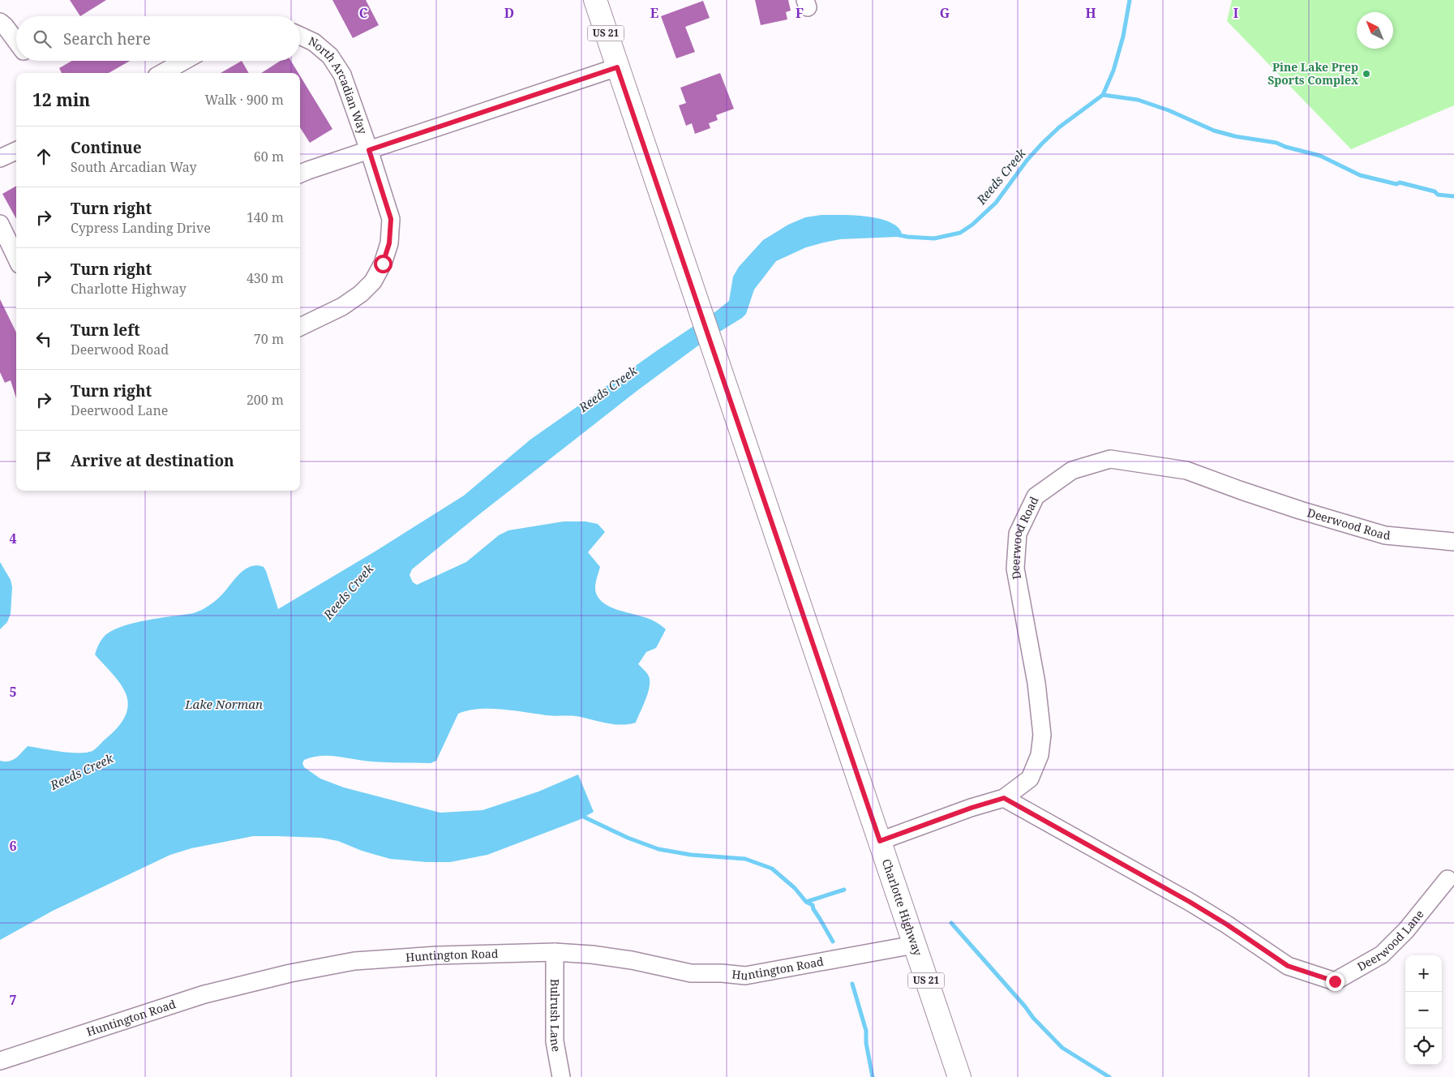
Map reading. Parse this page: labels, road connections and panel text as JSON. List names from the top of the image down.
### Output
{
  "streets": {
    "main road": ["US 21", "Charlotte Highway"],
    "street": [
      "North Arcadian Way",
      "Deerwood Road",
      "Deerwood Lane",
      "Huntington Road",
      "Bulrush Lane"
    ]
  },
  "crossings": [
    ["Deerwood Road", "Charlotte Highway"],
    ["Deerwood Road", "Deerwood Lane"],
    ["Charlotte Highway", "Huntington Road"],
    ["Huntington Road", "Bulrush Lane"]
  ],
  "water": ["Reeds Creek", "Lake Norman"],
  "places": ["Pine Lake Prep Sports Complex"],
  "north": "top left",
  "page": {
    "search": "Search here",
    "heading": ["12 min", "Walk · 900 m"],
    "list": [
      ["Continue", "South Arcadian Way", "60 m"],
      ["Turn right", "Cypress Landing Drive", "140 m"],
      ["Turn right", "Charlotte Highway", "430 m"],
      ["Turn left", "Deerwood Road", "70 m"],
      ["Turn right", "Deerwood Lane", "200 m"],
      "Arrive at destination"
    ],
    "map_buttons": ["+", "−"]
  },
  "grid": {
    "columns": [
      "C",
      "D",
      "E",
      "F",
      "G",
      "H",
      "I"
    ],
    "rows": [
      "4",
      "5",
      "6",
      "7"
    ]
  }
}
